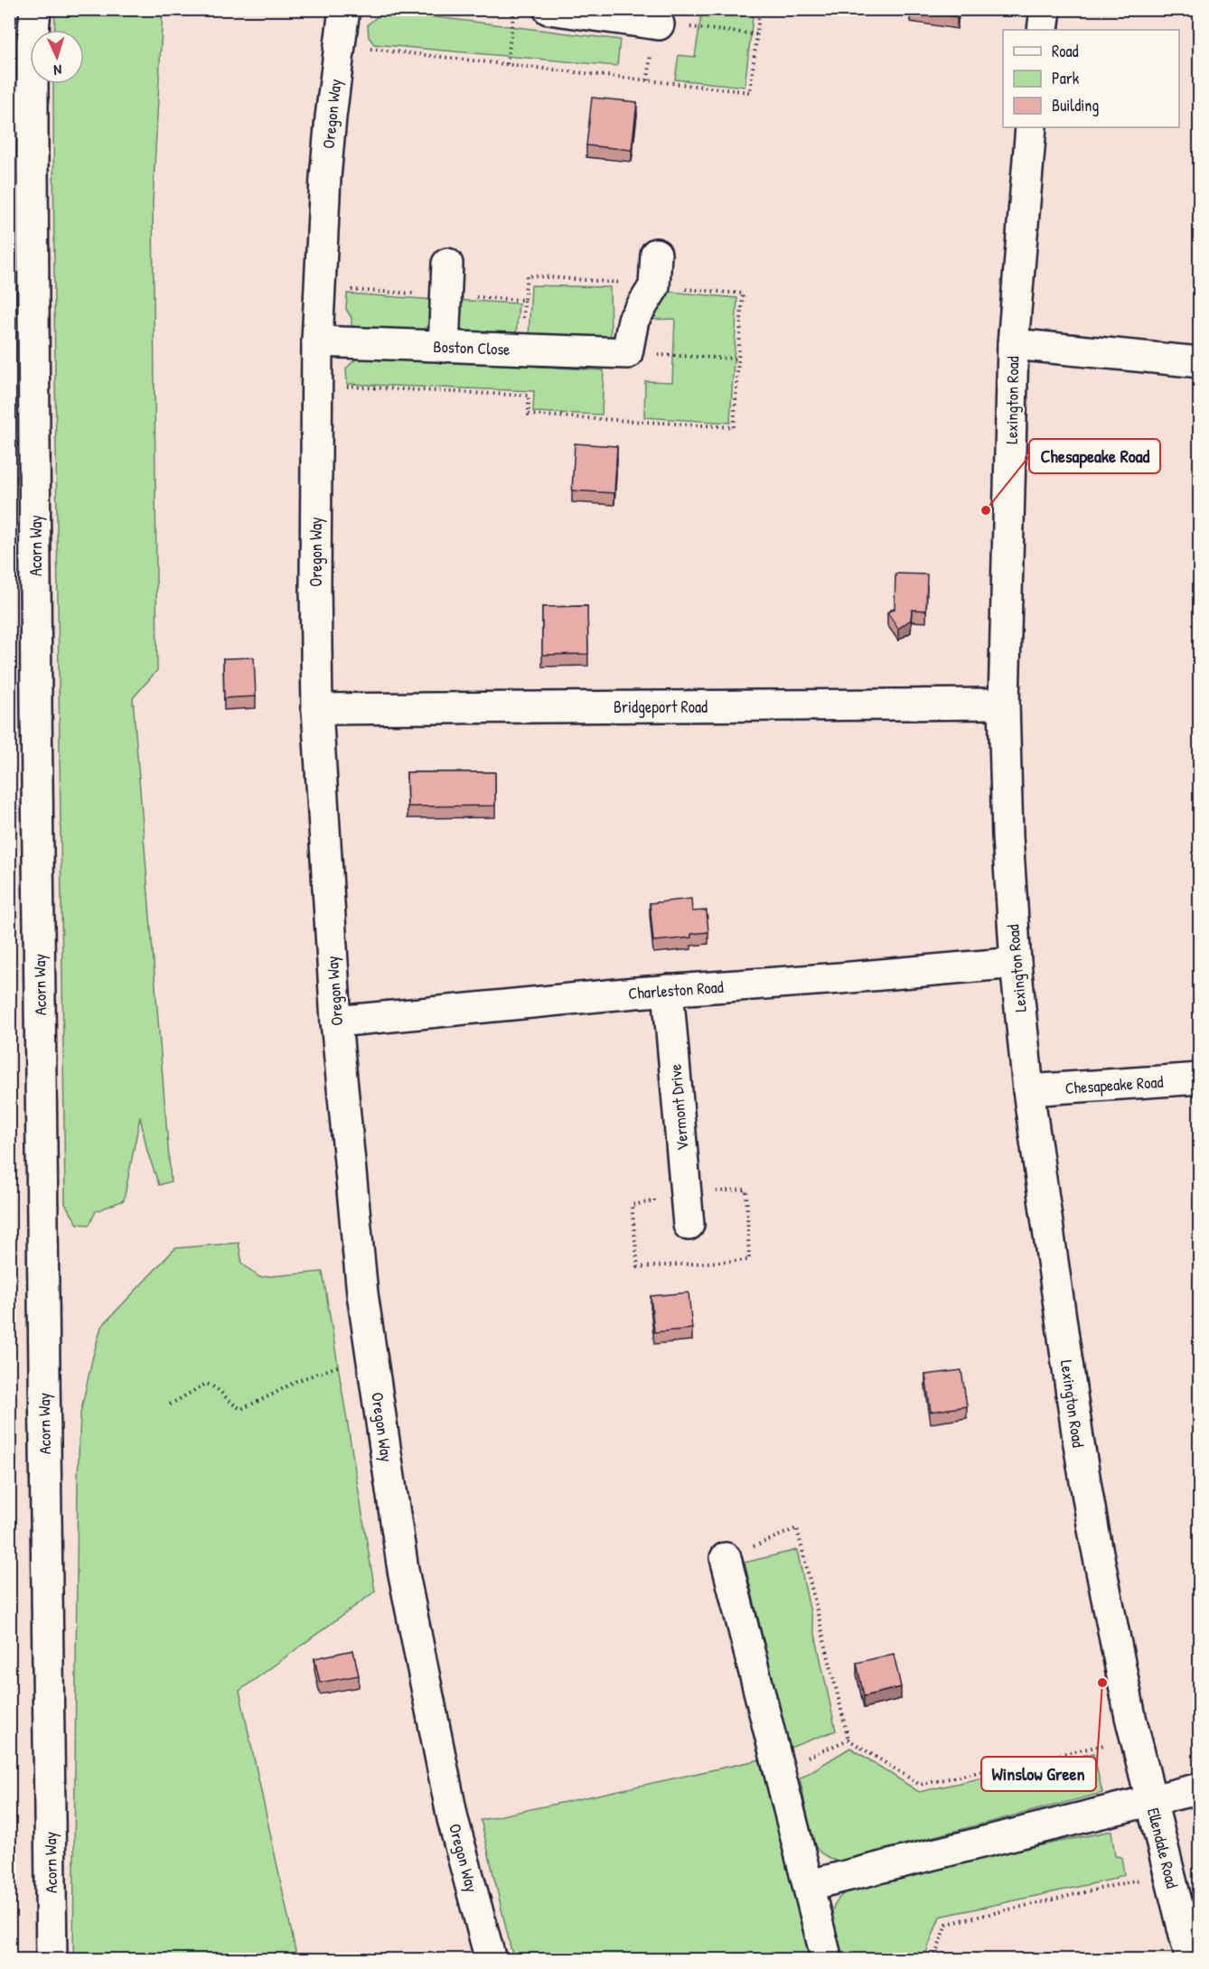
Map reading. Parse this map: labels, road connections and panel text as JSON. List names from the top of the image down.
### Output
{
  "streets": {
    "street": [
      "Oregon Way",
      "Boston Close",
      "Lexington Road",
      "Acorn Way",
      "Bridgeport Road",
      "Charleston Road",
      "Chesapeake Road",
      "Vermont Drive",
      "Ellendale Road"
    ]
  },
  "crossings": [
    ["Oregon Way", "Boston Close"],
    ["Oregon Way", "Bridgeport Road"],
    ["Oregon Way", "Charleston Road"],
    ["Lexington Road", "Bridgeport Road"],
    ["Lexington Road", "Charleston Road"],
    ["Lexington Road", "Chesapeake Road"],
    ["Lexington Road", "Ellendale Road"],
    ["Charleston Road", "Vermont Drive"]
  ],
  "places": ["Chesapeake Road", "Winslow Green"],
  "legend": ["Road", "Park", "Building"],
  "north": "bottom"
}
